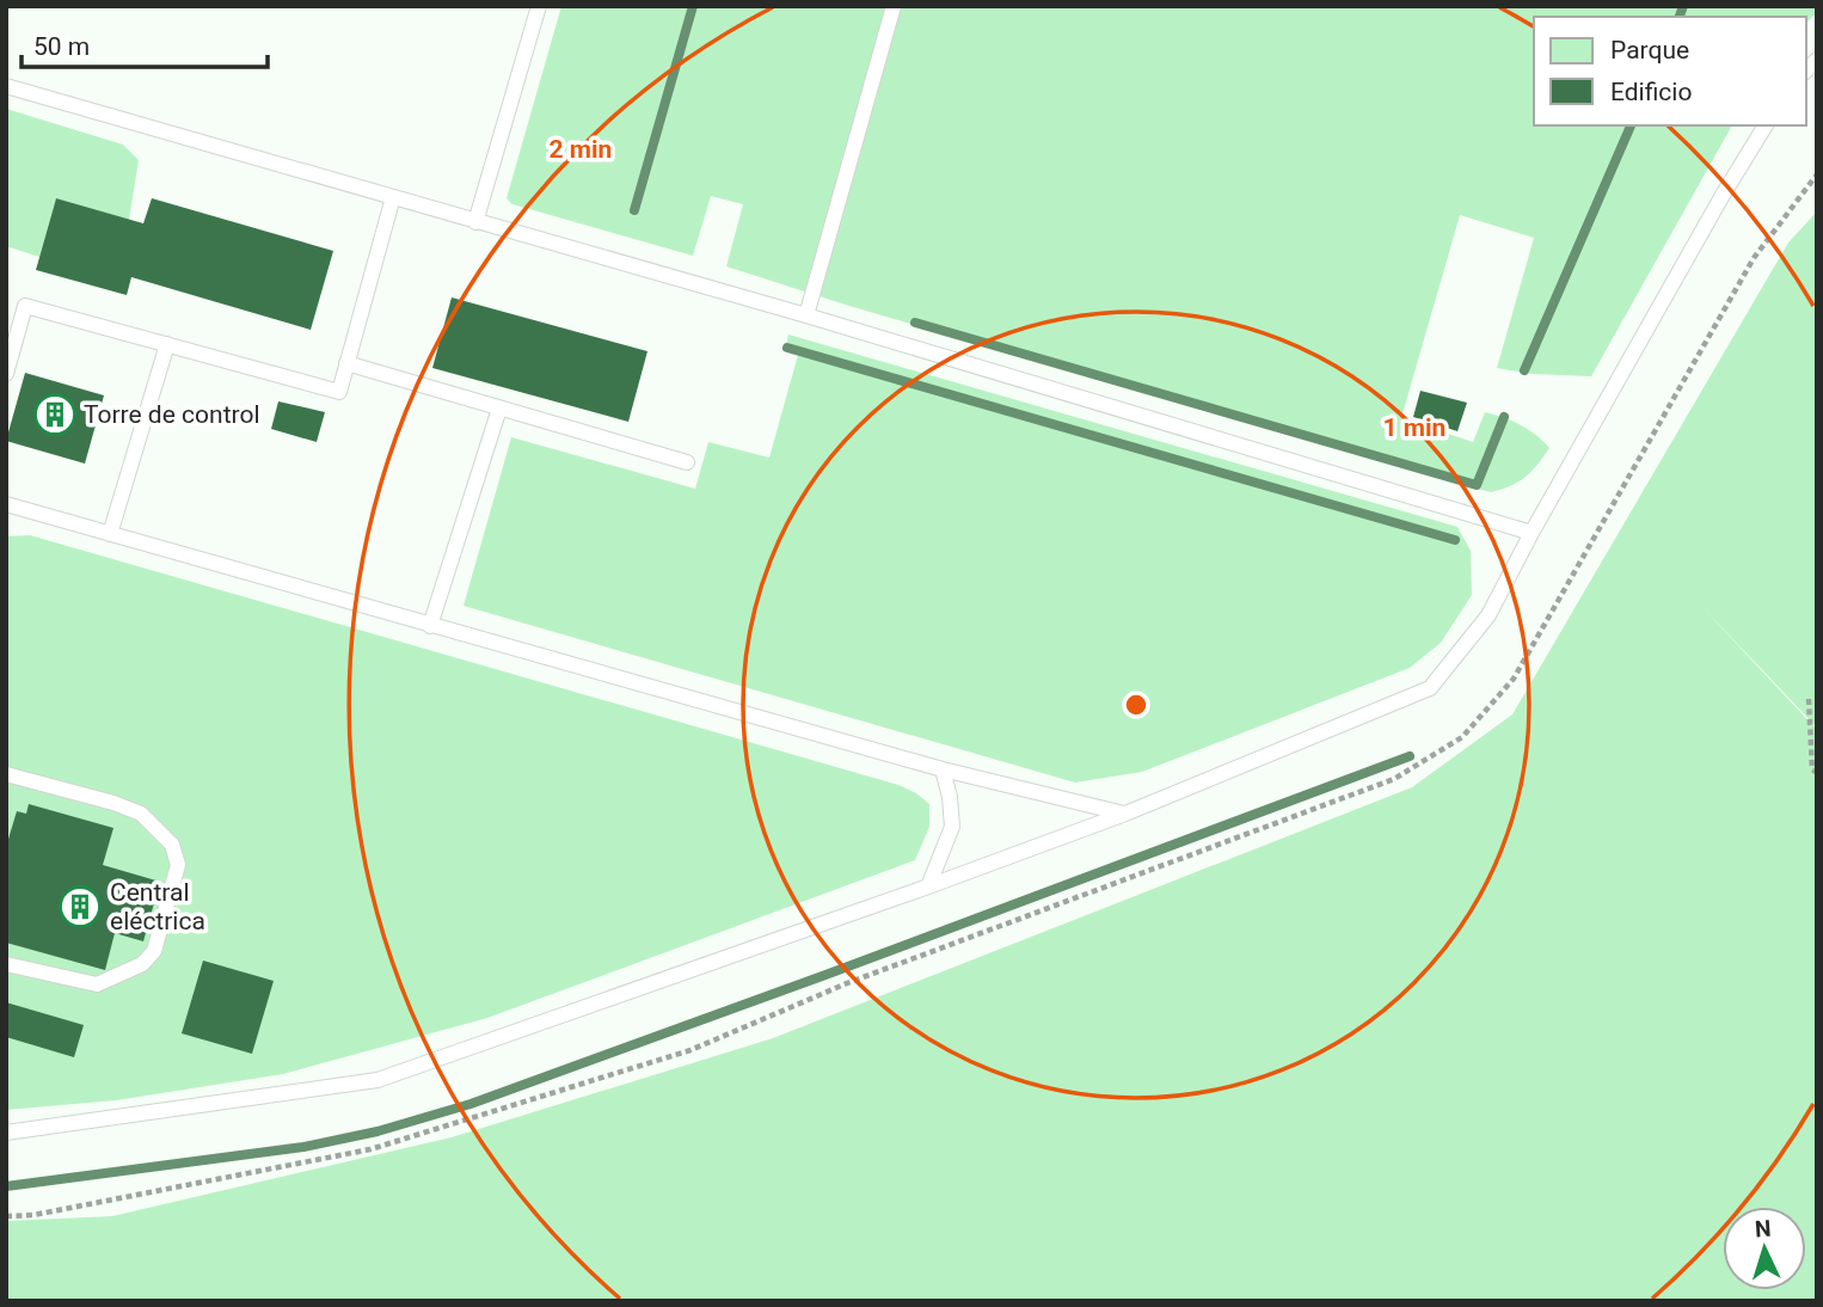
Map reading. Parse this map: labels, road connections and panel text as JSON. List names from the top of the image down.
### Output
{
  "places": {
    "building": ["Torre de control", "Central eléctrica"]
  },
  "legend": ["Parque", "Edificio"],
  "scale_bar": "50 m",
  "north": "top",
  "rings": ["2 min", "1 min"]
}
